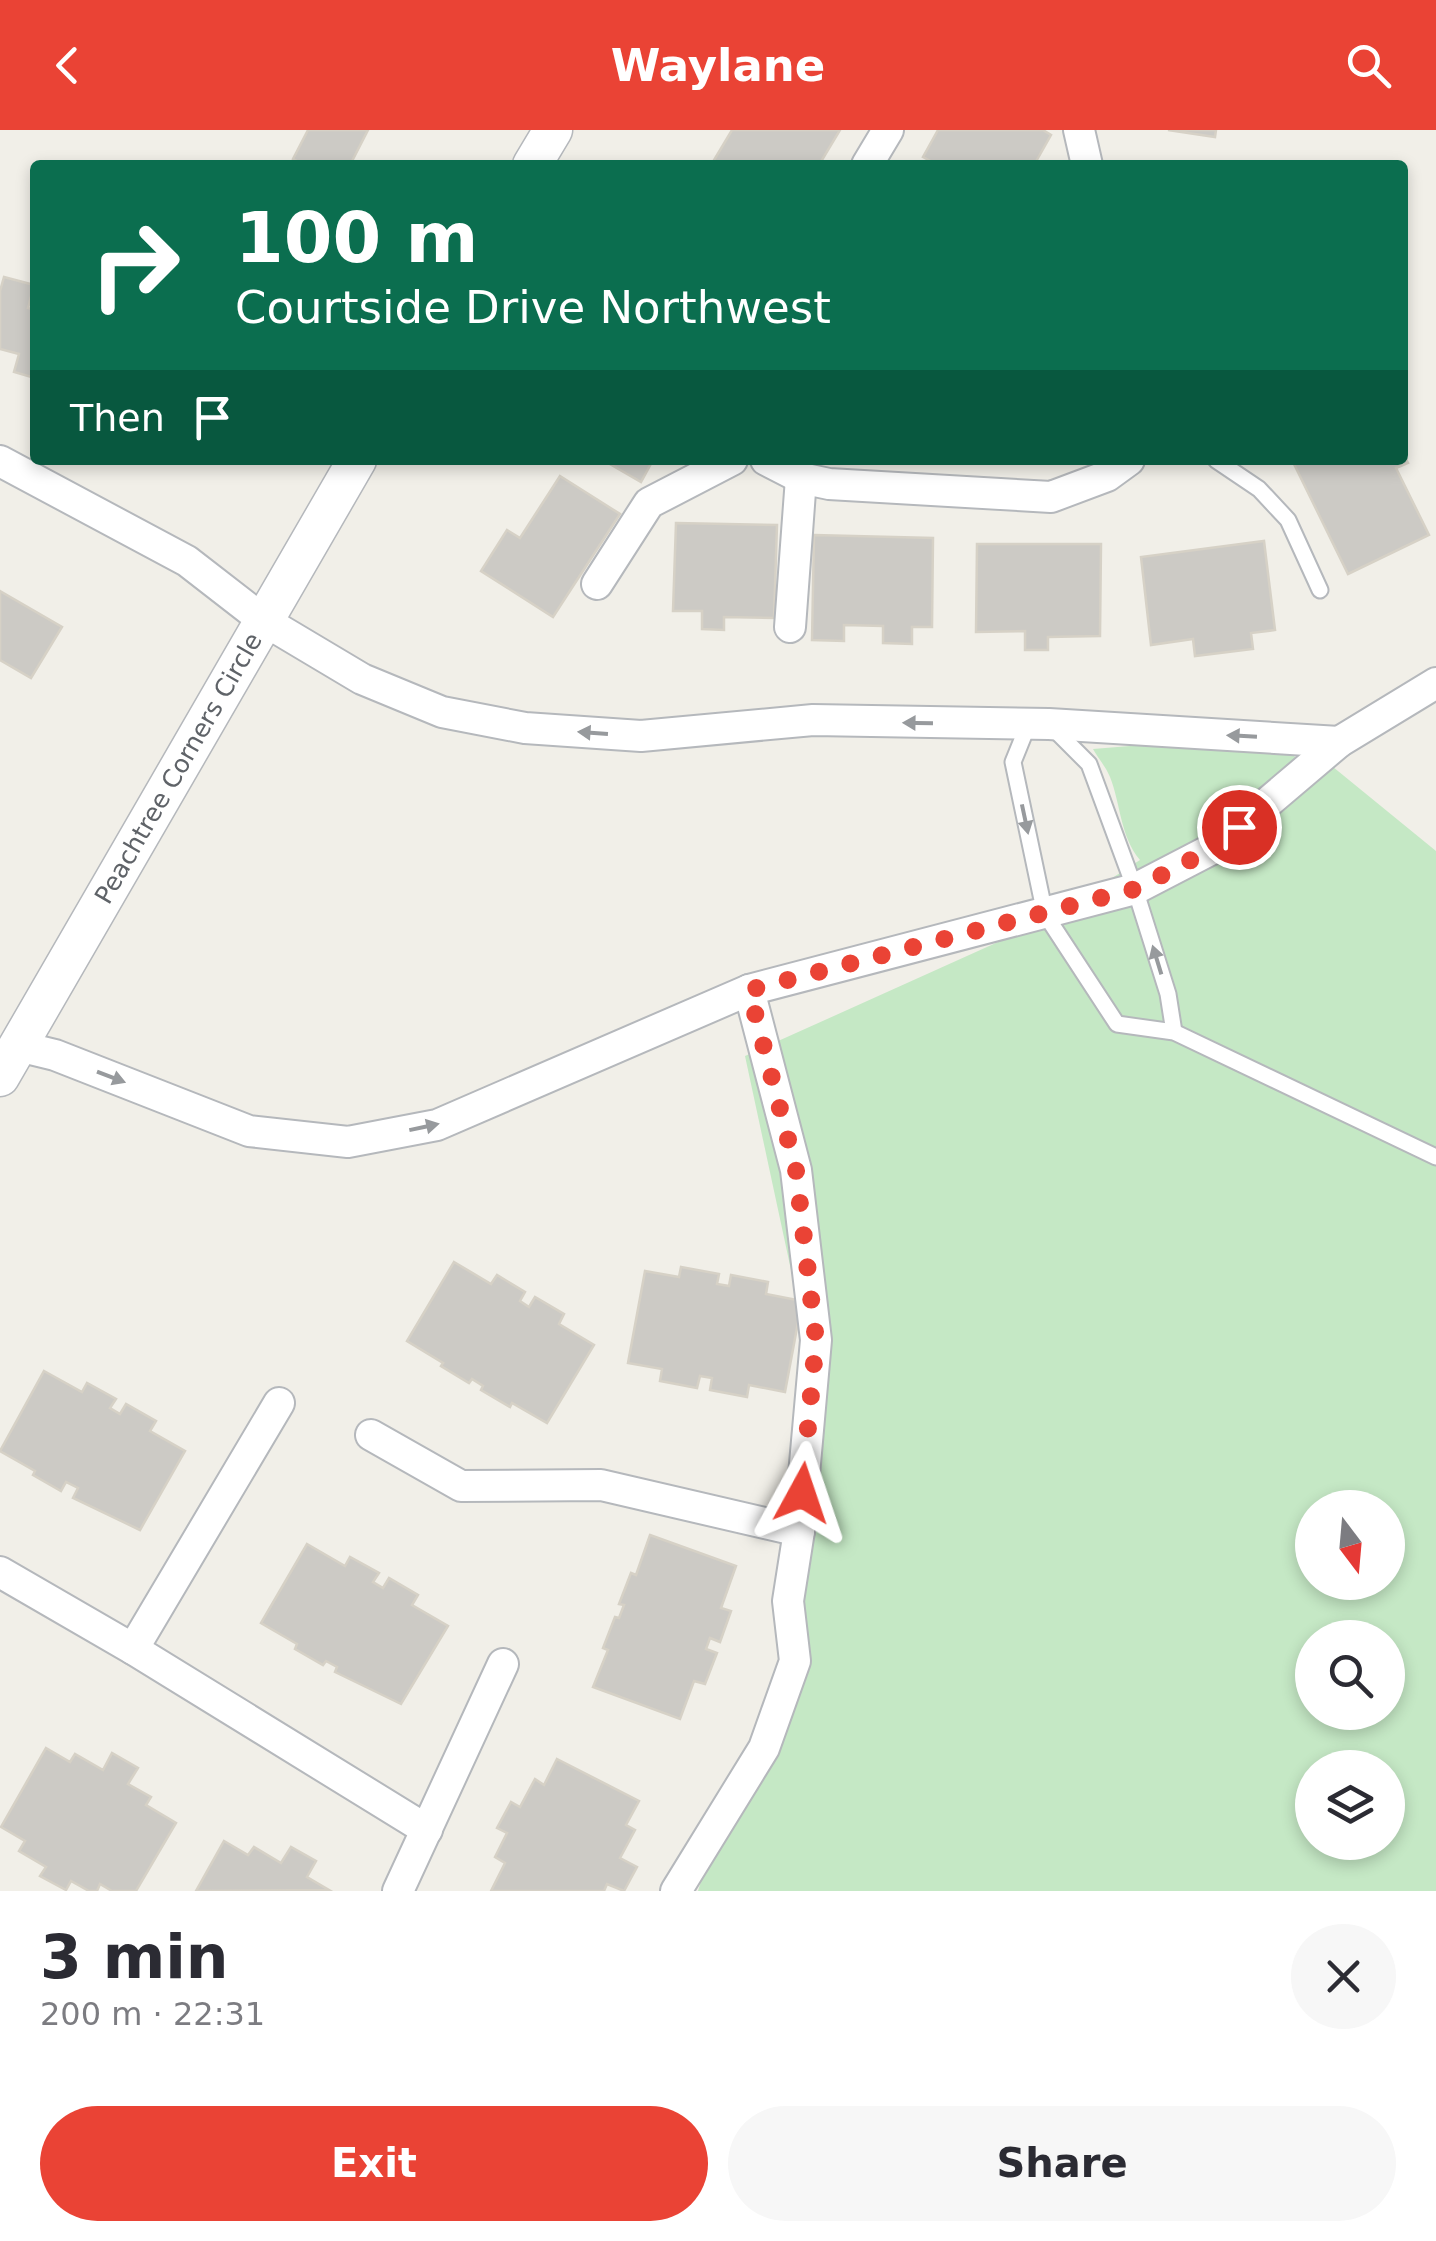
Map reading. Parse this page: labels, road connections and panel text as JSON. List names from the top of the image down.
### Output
{
  "streets": {
    "street": ["Peachtree Corners Circle"]
  },
  "north": "bottom",
  "page": {
    "header": "Waylane",
    "turn": ["100 m", "Courtside Drive Northwest"],
    "then": "Then",
    "heading": ["3 min", "200 m · 22:31"],
    "buttons": ["Exit", "Share"]
  }
}
